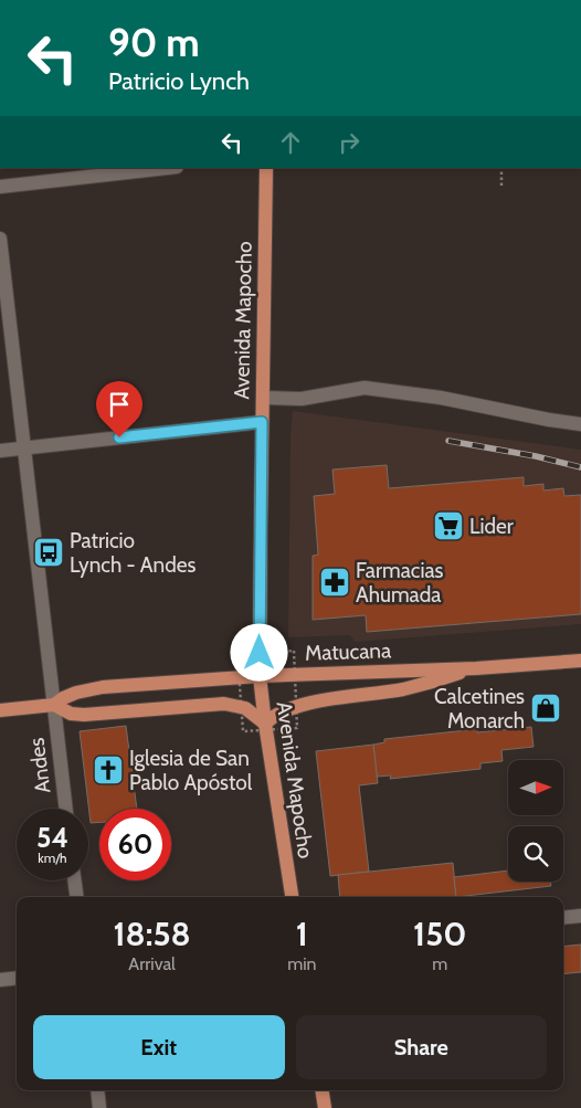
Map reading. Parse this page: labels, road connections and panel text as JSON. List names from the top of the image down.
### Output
{
  "streets": {
    "main road": ["Avenida Mapocho", "Matucana"],
    "street": ["Andes"]
  },
  "crossings": [
    ["Avenida Mapocho", "Matucana"],
    ["Matucana", "Andes"]
  ],
  "places": {
    "supermarket": ["Lider"],
    "bus stop": ["Patricio Lynch - Andes"],
    "pharmacy": ["Farmacias Ahumada"],
    "shop": ["Calcetines Monarch"],
    "church": ["Iglesia de San Pablo Apóstol"]
  },
  "north": "right",
  "page": {
    "turn": ["90 m", "Patricio Lynch"],
    "speed": "54 km/h",
    "limit": "60",
    "eta": [
      "18:58",
      "Arrival",
      "1",
      "min",
      "150",
      "m"
    ],
    "buttons": ["Exit", "Share"]
  }
}
